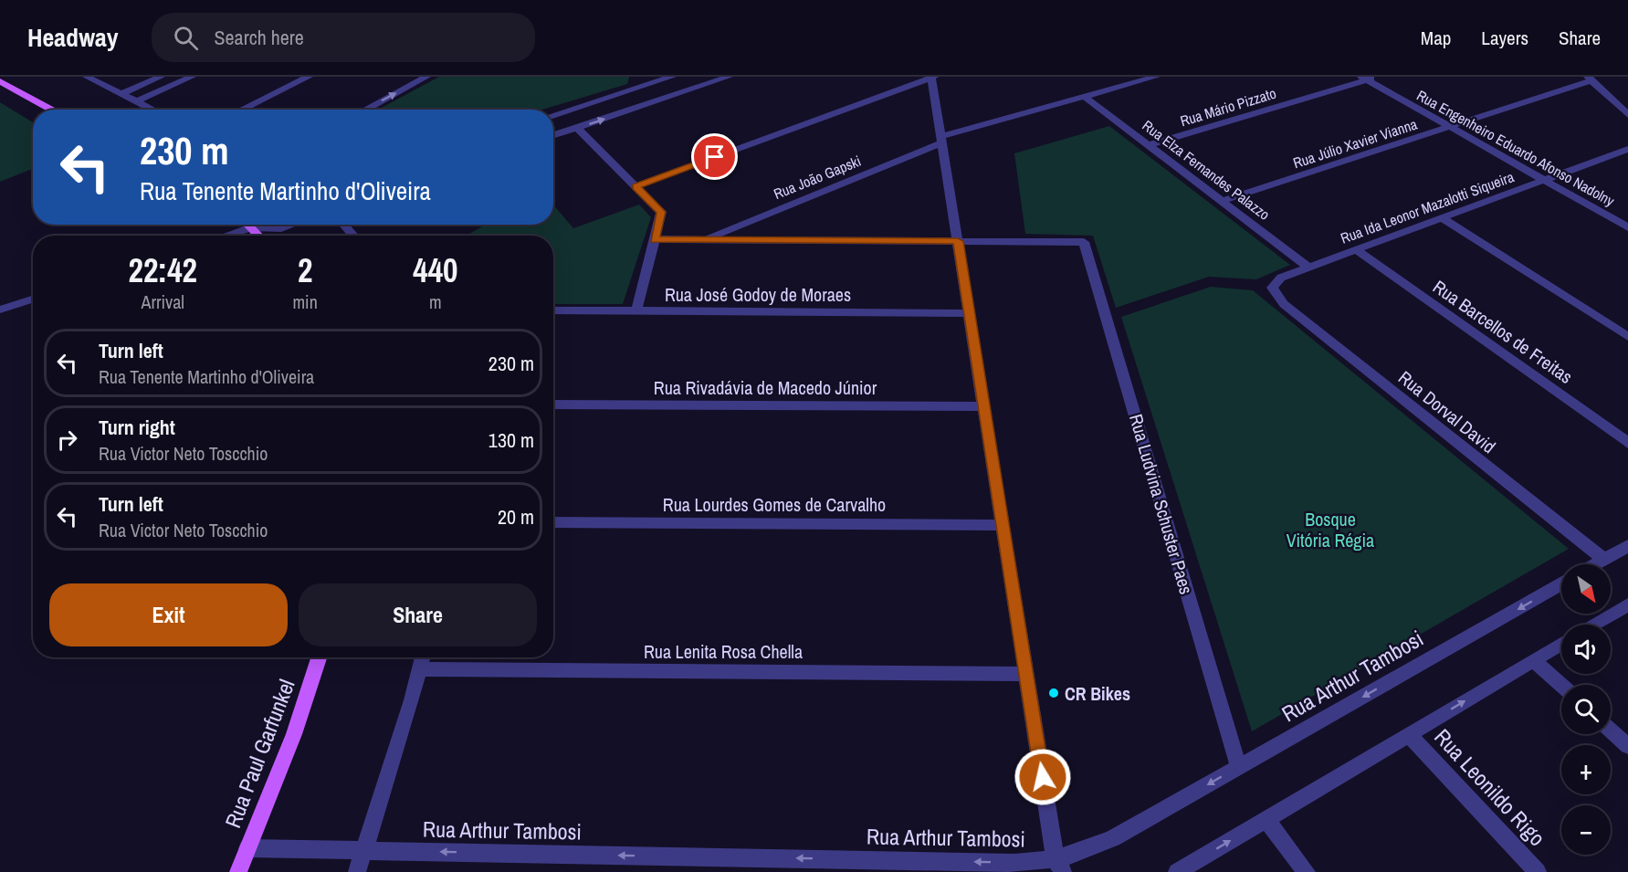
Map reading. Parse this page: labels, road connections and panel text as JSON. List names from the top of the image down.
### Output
{
  "streets": {
    "main road": ["Rua Paul Garfunkel"],
    "street": [
      "Rua Mário Pizzato",
      "Rua Júlio Xavier Vianna",
      "Rua Engenheiro Eduardo Afonso Nadolny",
      "Rua Elza Fernandes Palazzo",
      "Rua João Gapski",
      "Rua Ida Leonor Mazalotti Siqueira",
      "Rua José Godoy de Moraes",
      "Rua Barcellos de Freitas",
      "Rua Rivadávia de Macedo Júnior",
      "Rua Dorval David",
      "Rua Lourdes Gomes de Carvalho",
      "Rua Ludvina Schuster Paes",
      "Rua Lenita Rosa Chella",
      "Rua Arthur Tambosi",
      "Rua Leonildo Rigo"
    ]
  },
  "crossings": [
    ["Rua Mário Pizzato", "Rua Engenheiro Eduardo Afonso Nadolny"],
    ["Rua Mário Pizzato", "Rua Elza Fernandes Palazzo"],
    ["Rua Júlio Xavier Vianna", "Rua Engenheiro Eduardo Afonso Nadolny"],
    ["Rua Júlio Xavier Vianna", "Rua Elza Fernandes Palazzo"],
    ["Rua Engenheiro Eduardo Afonso Nadolny", "Rua Ida Leonor Mazalotti Siqueira"],
    ["Rua Elza Fernandes Palazzo", "Rua João Gapski"],
    ["Rua Elza Fernandes Palazzo", "Rua Ida Leonor Mazalotti Siqueira"],
    ["Rua Ida Leonor Mazalotti Siqueira", "Rua Barcellos de Freitas"],
    ["Rua Ida Leonor Mazalotti Siqueira", "Rua Dorval David"],
    ["Rua Ludvina Schuster Paes", "Rua Arthur Tambosi"],
    ["Rua Arthur Tambosi", "Rua Paul Garfunkel"]
  ],
  "parks": ["Bosque Vitória Régia"],
  "places": ["CR Bikes"],
  "north": "bottom right",
  "page": {
    "header": "Headway",
    "search": "Search here",
    "nav": ["Map", "Layers", "Share"],
    "turn": ["230 m", "Rua Tenente Martinho d'Oliveira"],
    "eta": [
      "22:42",
      "Arrival",
      "2",
      "min",
      "440",
      "m"
    ],
    "list": [
      {
        "name": "Turn left",
        "note": "Rua Tenente Martinho d'Oliveira",
        "value": "230 m"
      },
      {
        "name": "Turn right",
        "note": "Rua Victor Neto Toscchio",
        "value": "130 m"
      },
      {
        "name": "Turn left",
        "note": "Rua Victor Neto Toscchio",
        "value": "20 m"
      }
    ],
    "map_buttons": ["+", "−"],
    "buttons": ["Exit", "Share"]
  }
}
